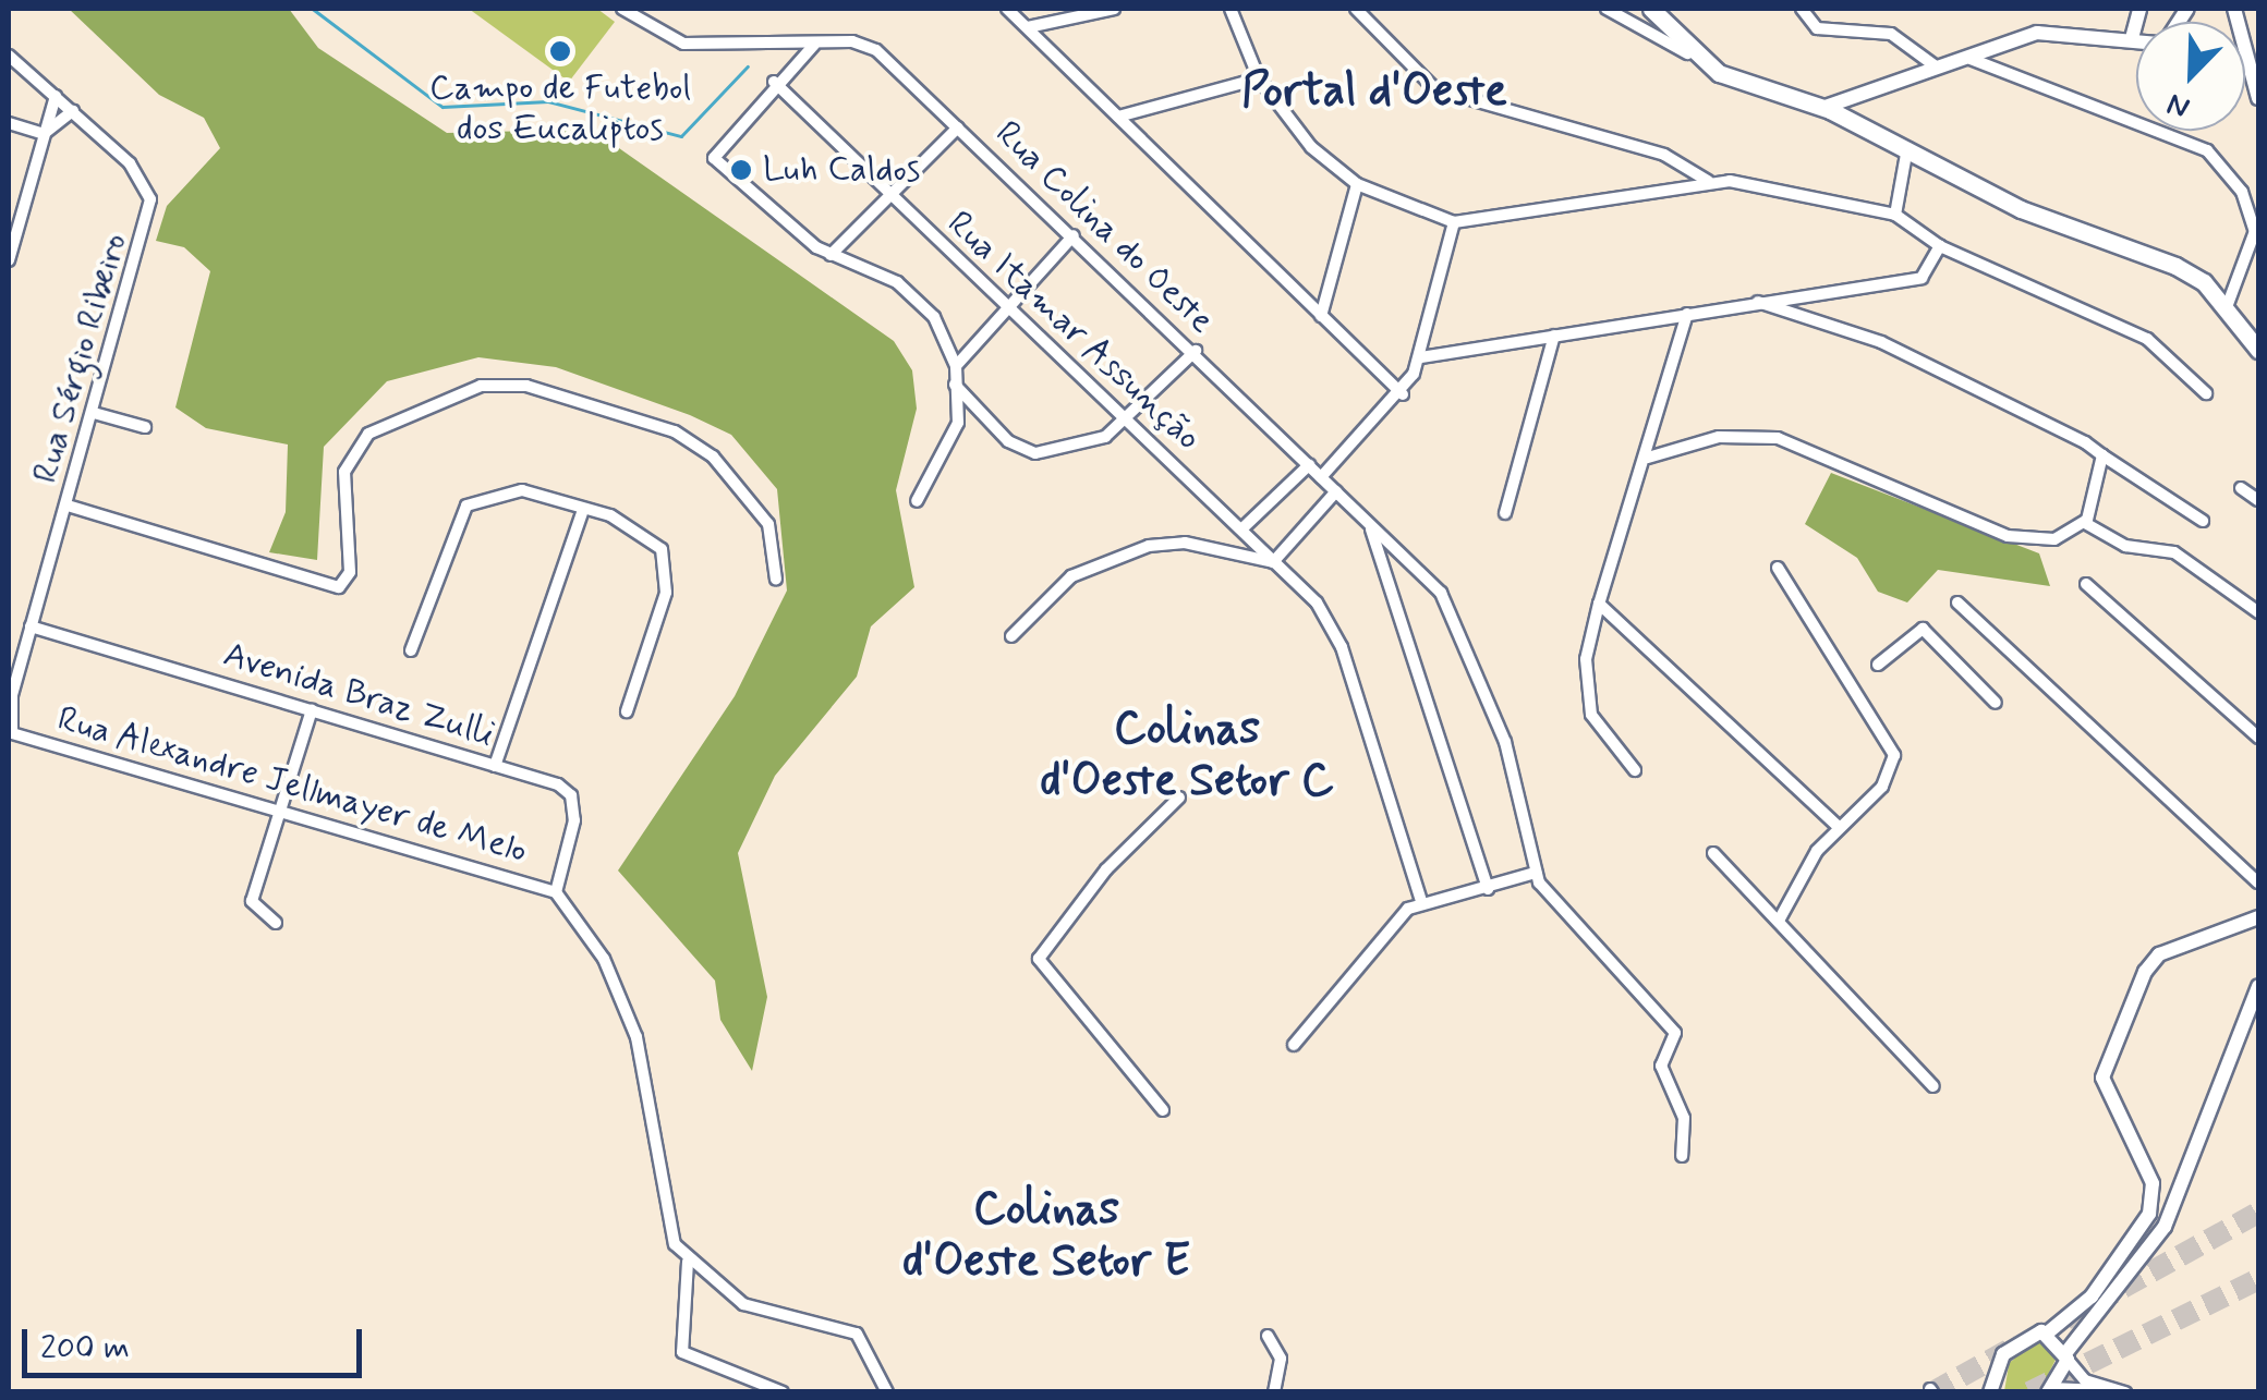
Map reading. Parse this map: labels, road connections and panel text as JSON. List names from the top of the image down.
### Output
{
  "streets": {
    "street": [
      "Rua Colina do Oeste",
      "Rua Itamar Assunção",
      "Rua Sérgio Ribeiro",
      "Avenida Braz Zulli",
      "Rua Alexandre Jellmayer de Melo"
    ]
  },
  "crossings": [
    ["Rua Sérgio Ribeiro", "Avenida Braz Zulli"],
    ["Rua Sérgio Ribeiro", "Rua Alexandre Jellmayer de Melo"],
    ["Avenida Braz Zulli", "Rua Alexandre Jellmayer de Melo"]
  ],
  "districts": ["Portal d'Oeste", "Colinas d'Oeste Setor C", "Colinas d'Oeste Setor E"],
  "places": ["Campo de Futebol dos Eucaliptos", "Luh Caldos"],
  "scale_bar": "200 m",
  "north": "bottom left"
}
